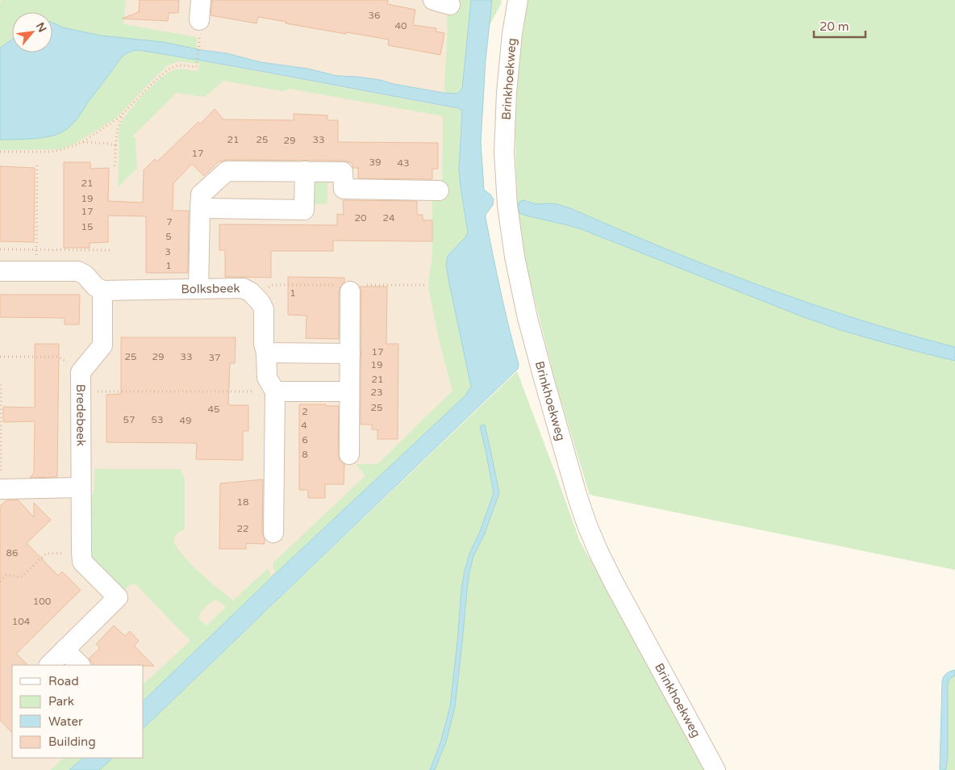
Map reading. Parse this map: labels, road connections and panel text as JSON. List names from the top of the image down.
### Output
{
  "streets": {
    "street": ["Brinkhoekweg", "Bolksbeek", "Bredebeek"]
  },
  "crossings": [
    ["Bolksbeek", "Bredebeek"]
  ],
  "house_numbers": [
    "36",
    "40",
    "21",
    "25",
    "33",
    "29",
    "17",
    "39",
    "43",
    "21",
    "19",
    "17",
    "20",
    "24",
    "7",
    "15",
    "5",
    "3",
    "1",
    "1",
    "17",
    "25",
    "29",
    "33",
    "37",
    "19",
    "21",
    "23",
    "25",
    "45",
    "2",
    "57",
    "53",
    "49",
    "4",
    "6",
    "8",
    "18",
    "22",
    "86",
    "100",
    "104"
  ],
  "legend": [
    "Road",
    "Park",
    "Water",
    "Building"
  ],
  "scale_bar": "20 m",
  "north": "top right"
}
